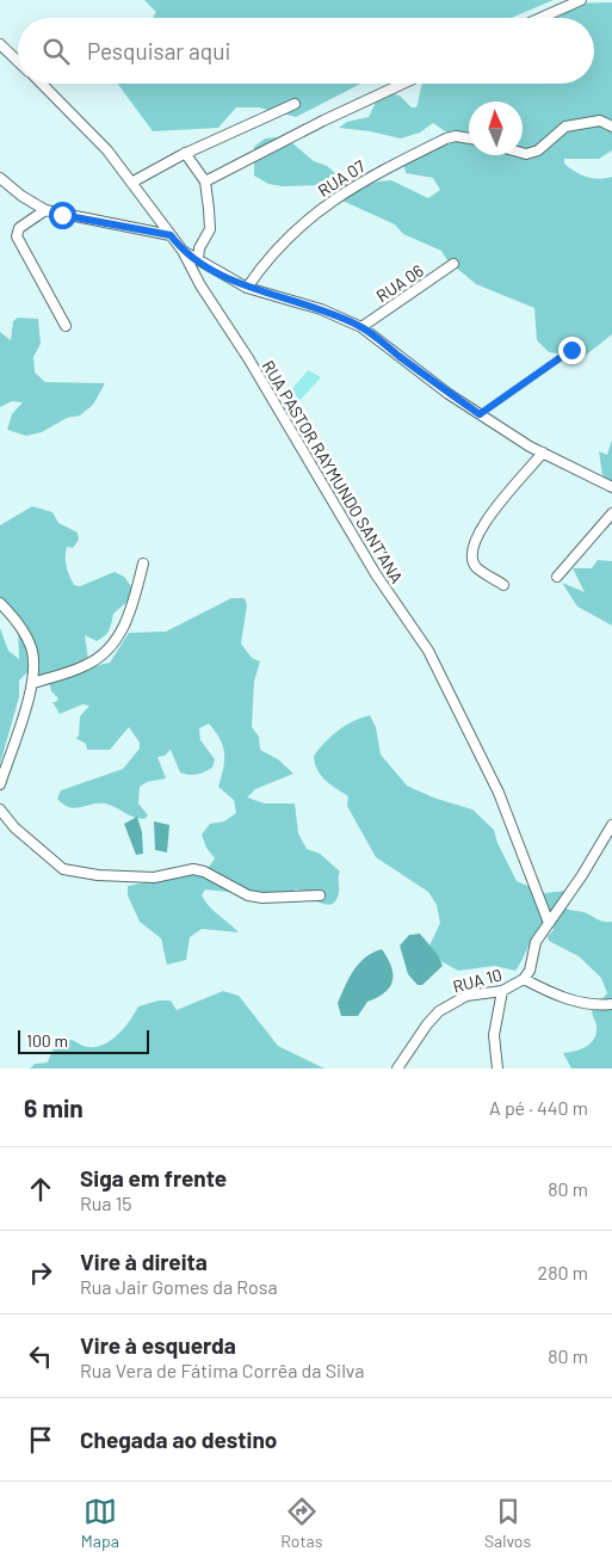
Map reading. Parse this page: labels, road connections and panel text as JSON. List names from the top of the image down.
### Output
{
  "streets": {
    "street": [
      "RUA 07",
      "RUA 06",
      "RUA PASTOR RAYMUNDO SANT’ANA",
      "RUA 10"
    ]
  },
  "crossings": [
    ["RUA PASTOR RAYMUNDO SANT’ANA", "RUA 10"]
  ],
  "scale_bar": "100 m",
  "north": "top",
  "page": {
    "search": "Pesquisar aqui",
    "scale": "100 m",
    "heading": ["6 min", "A pé · 440 m"],
    "list": [
      ["Siga em frente", "Rua 15", "80 m"],
      ["Vire à direita", "Rua Jair Gomes da Rosa", "280 m"],
      ["Vire à esquerda", "Rua Vera de Fátima Corrêa da Silva", "80 m"],
      "Chegada ao destino"
    ],
    "nav": ["Mapa", "Rotas", "Salvos"]
  }
}
